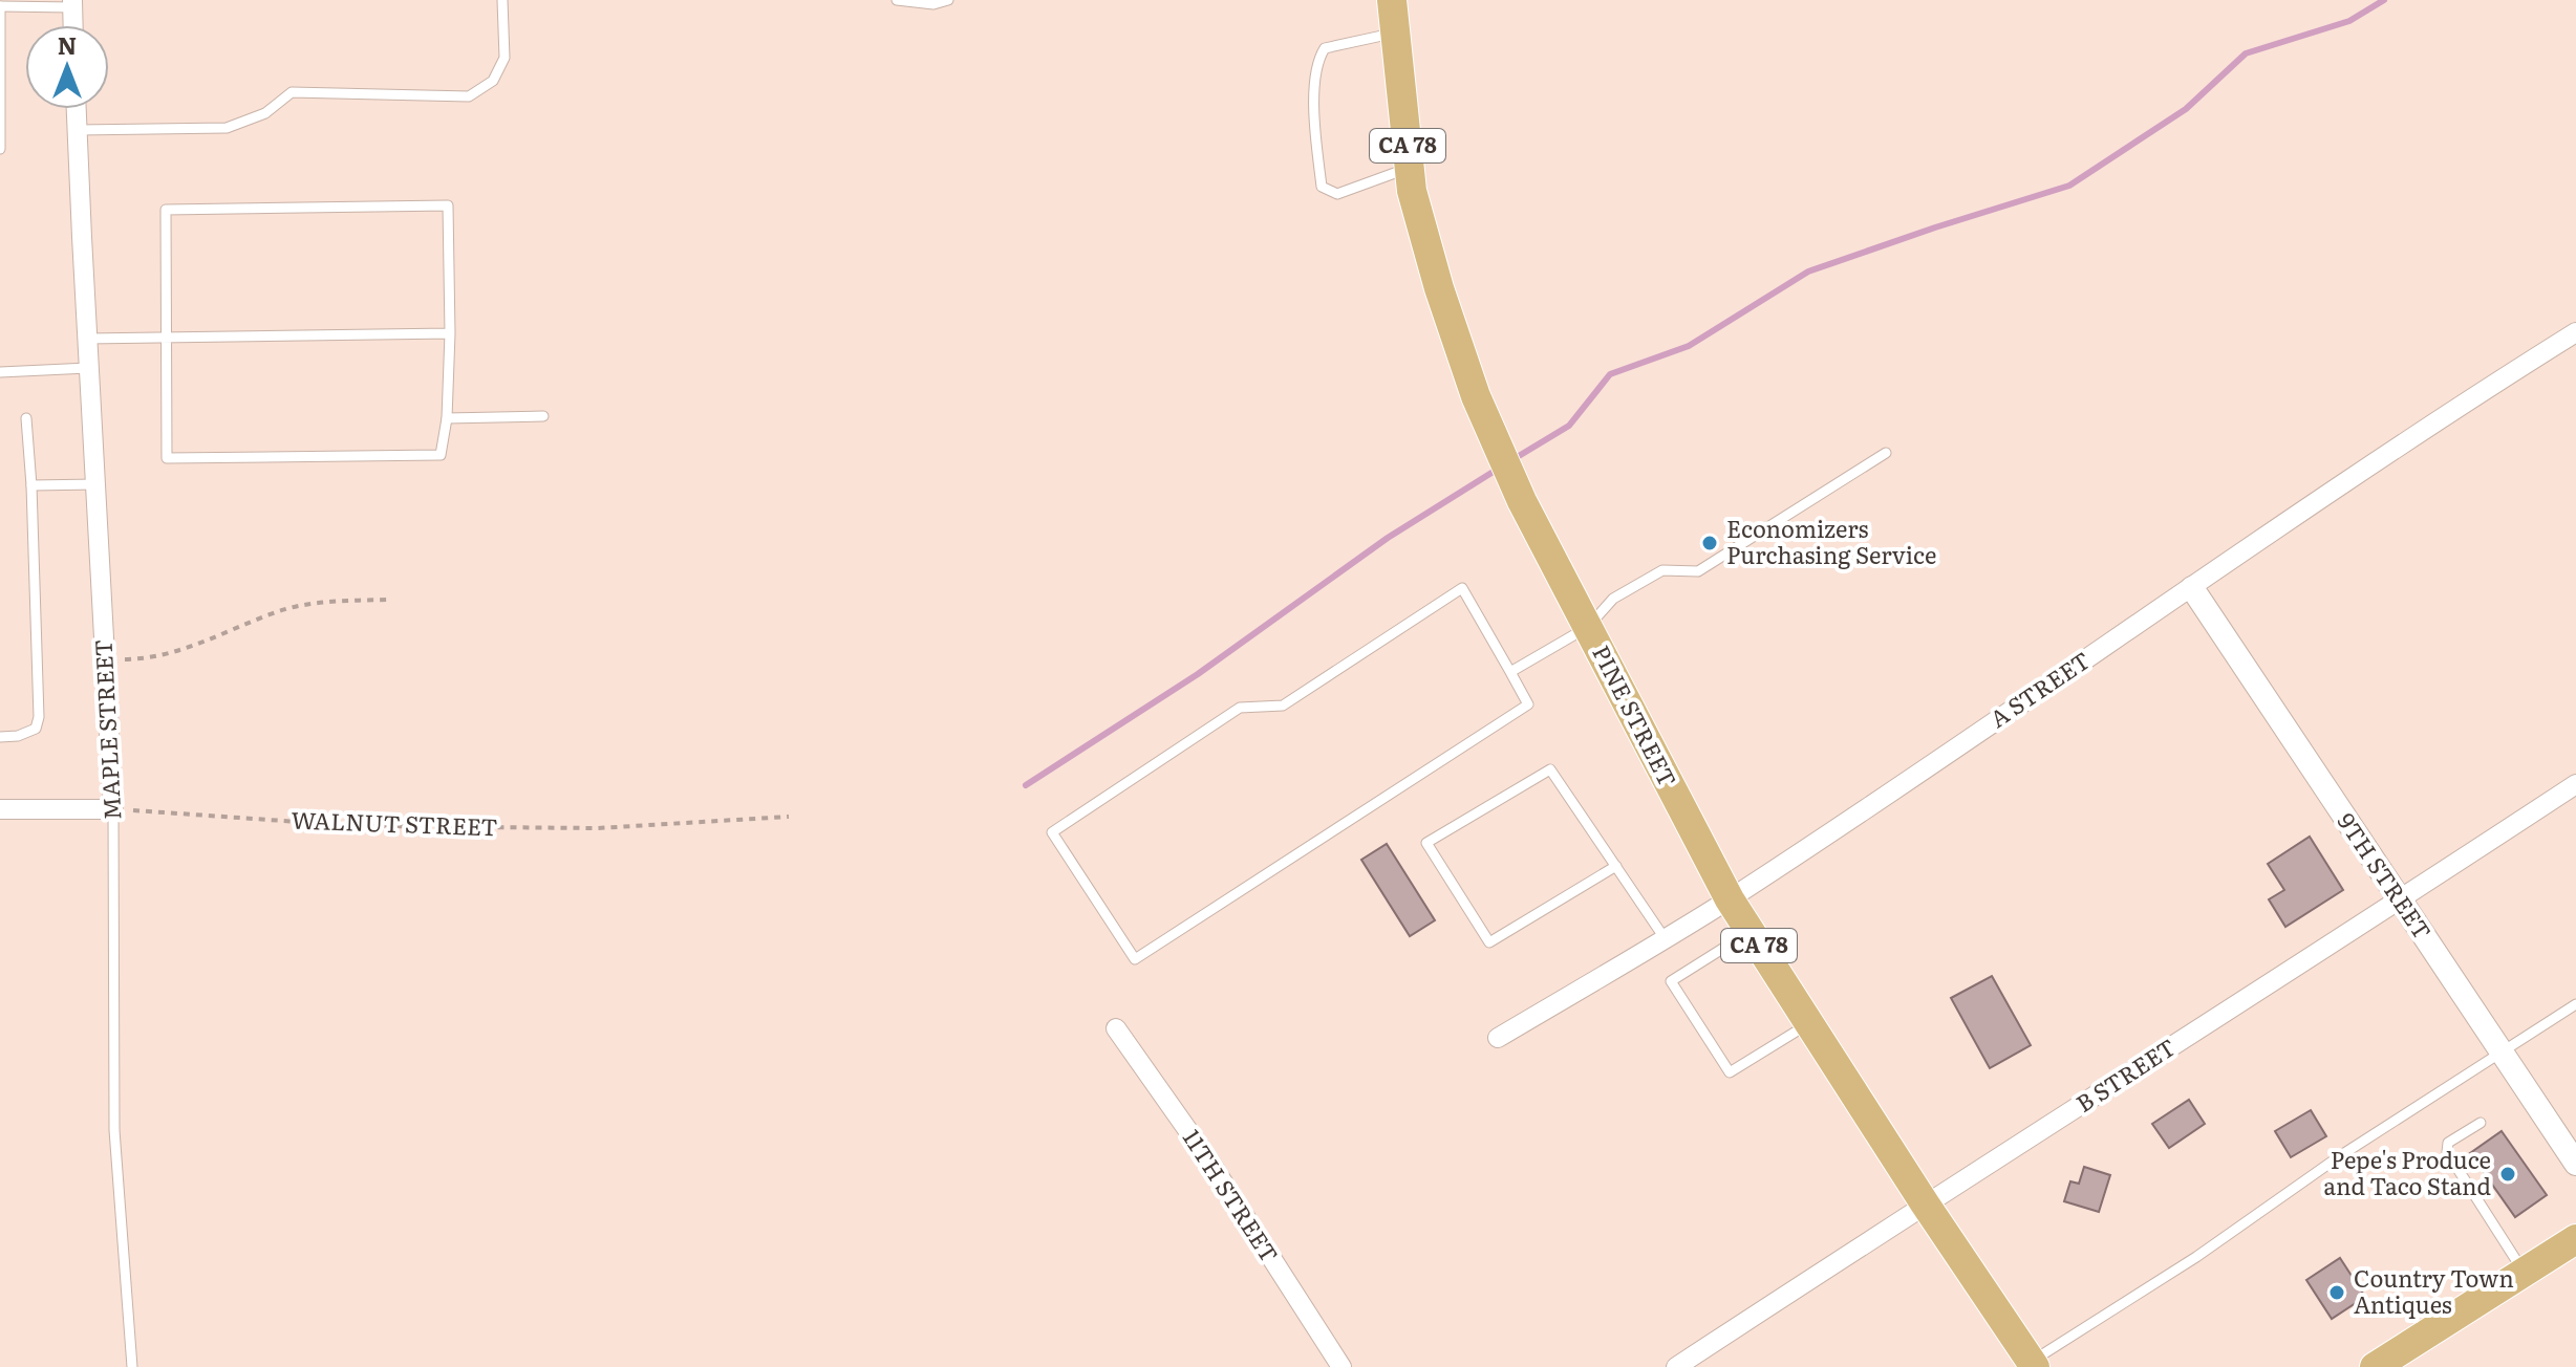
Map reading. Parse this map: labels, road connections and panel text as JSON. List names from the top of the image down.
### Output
{
  "streets": {
    "main road": ["CA 78", "PINE STREET"],
    "street": [
      "A STREET",
      "MAPLE STREET",
      "9TH STREET",
      "B STREET",
      "11TH STREET"
    ],
    "path": ["WALNUT STREET"]
  },
  "crossings": [
    ["A STREET", "PINE STREET"],
    ["A STREET", "9TH STREET"],
    ["PINE STREET", "B STREET"],
    ["MAPLE STREET", "WALNUT STREET"],
    ["9TH STREET", "B STREET"]
  ],
  "places": ["Economizers Purchasing Service", "Pepe's Produce and Taco Stand", "Country Town Antiques"],
  "north": "top"
}
